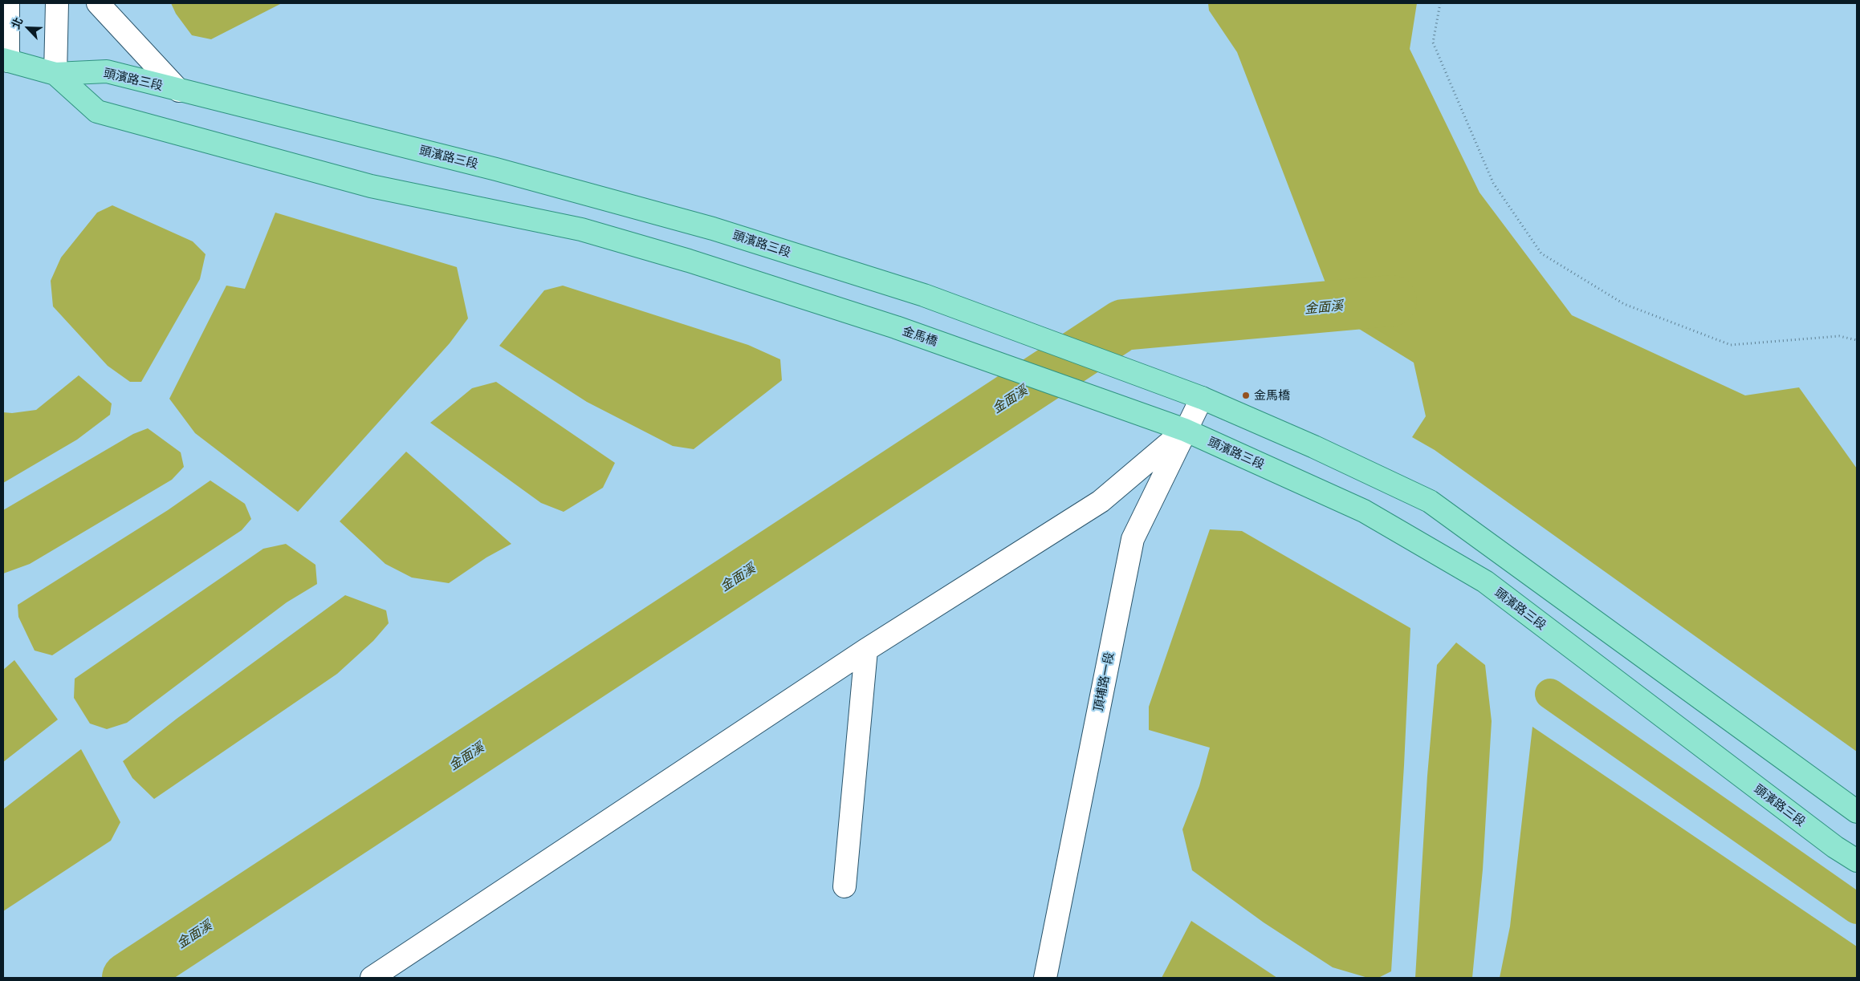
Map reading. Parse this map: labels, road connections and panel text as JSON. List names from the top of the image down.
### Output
{
  "streets": {
    "main road": ["頭濱路三段", "金馬橋"],
    "street": ["頂埔路一段"]
  },
  "crossings": [
    ["頭濱路三段", "金馬橋"],
    ["頭濱路三段", "頂埔路一段"]
  ],
  "water": ["金面溪"],
  "places": ["金馬橋"],
  "north": "top left"
}
